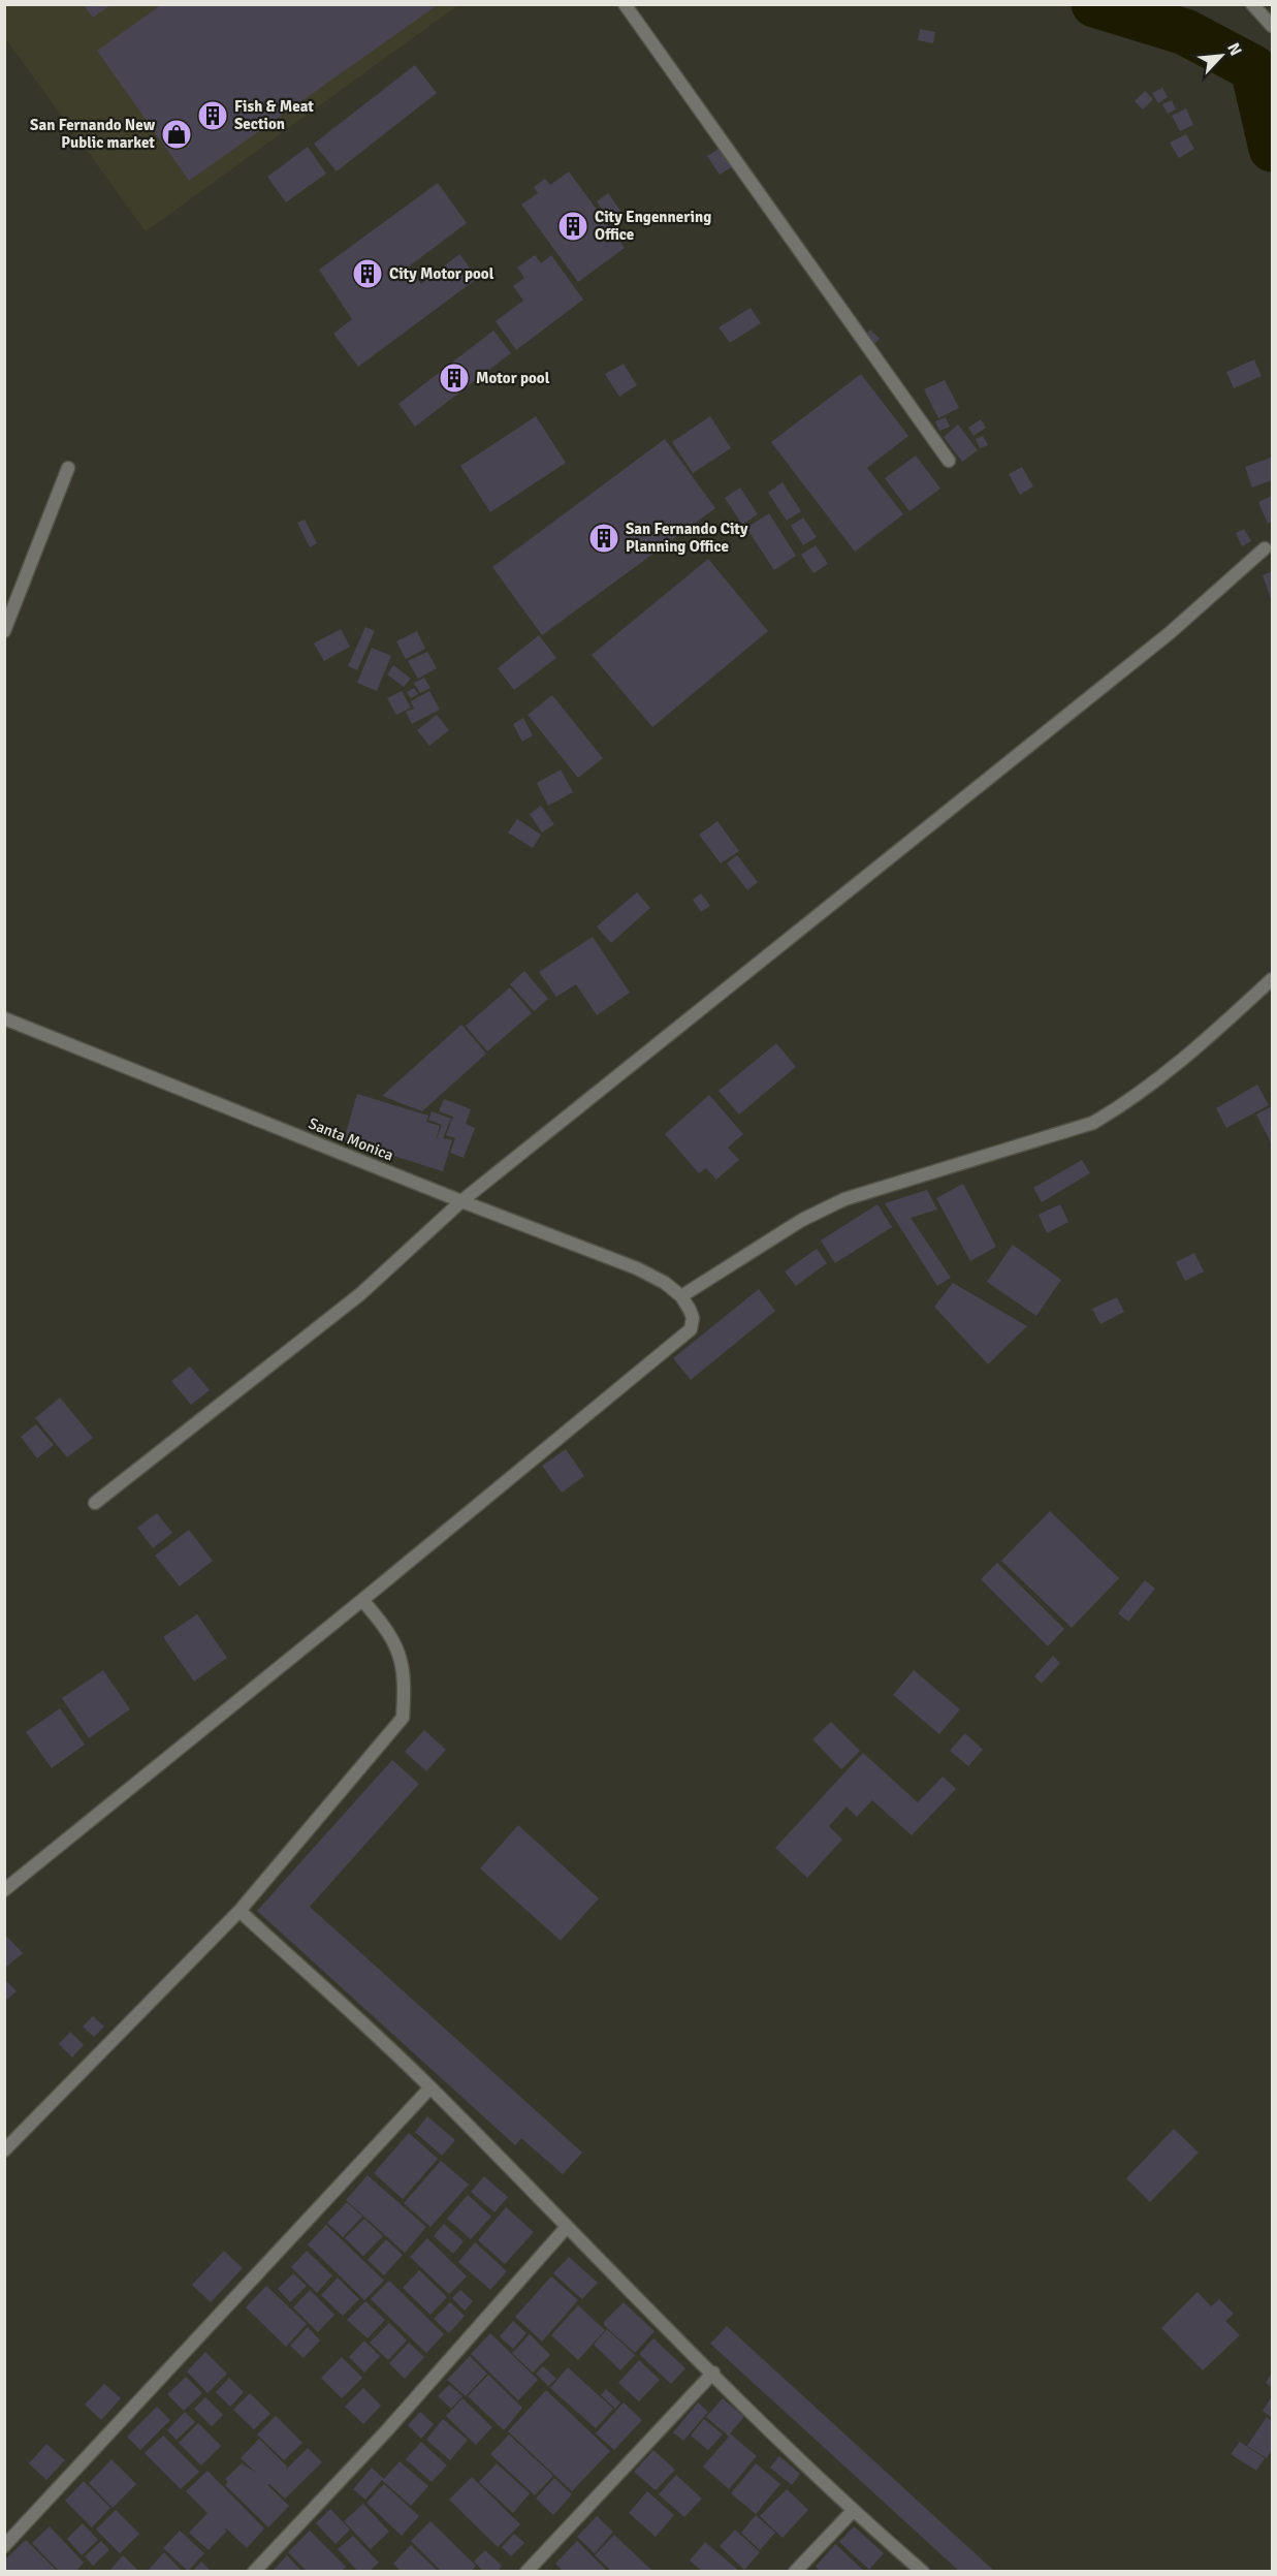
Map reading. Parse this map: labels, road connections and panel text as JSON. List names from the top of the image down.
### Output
{
  "streets": {
    "street": ["Santa Monica"]
  },
  "places": {
    "building": [
      "Fish & Meat Section",
      "City Engennering Office",
      "City Motor pool",
      "Motor pool",
      "San Fernando City Planning Office"
    ],
    "shop": ["San Fernando New Public market"]
  },
  "north": "top right"
}
